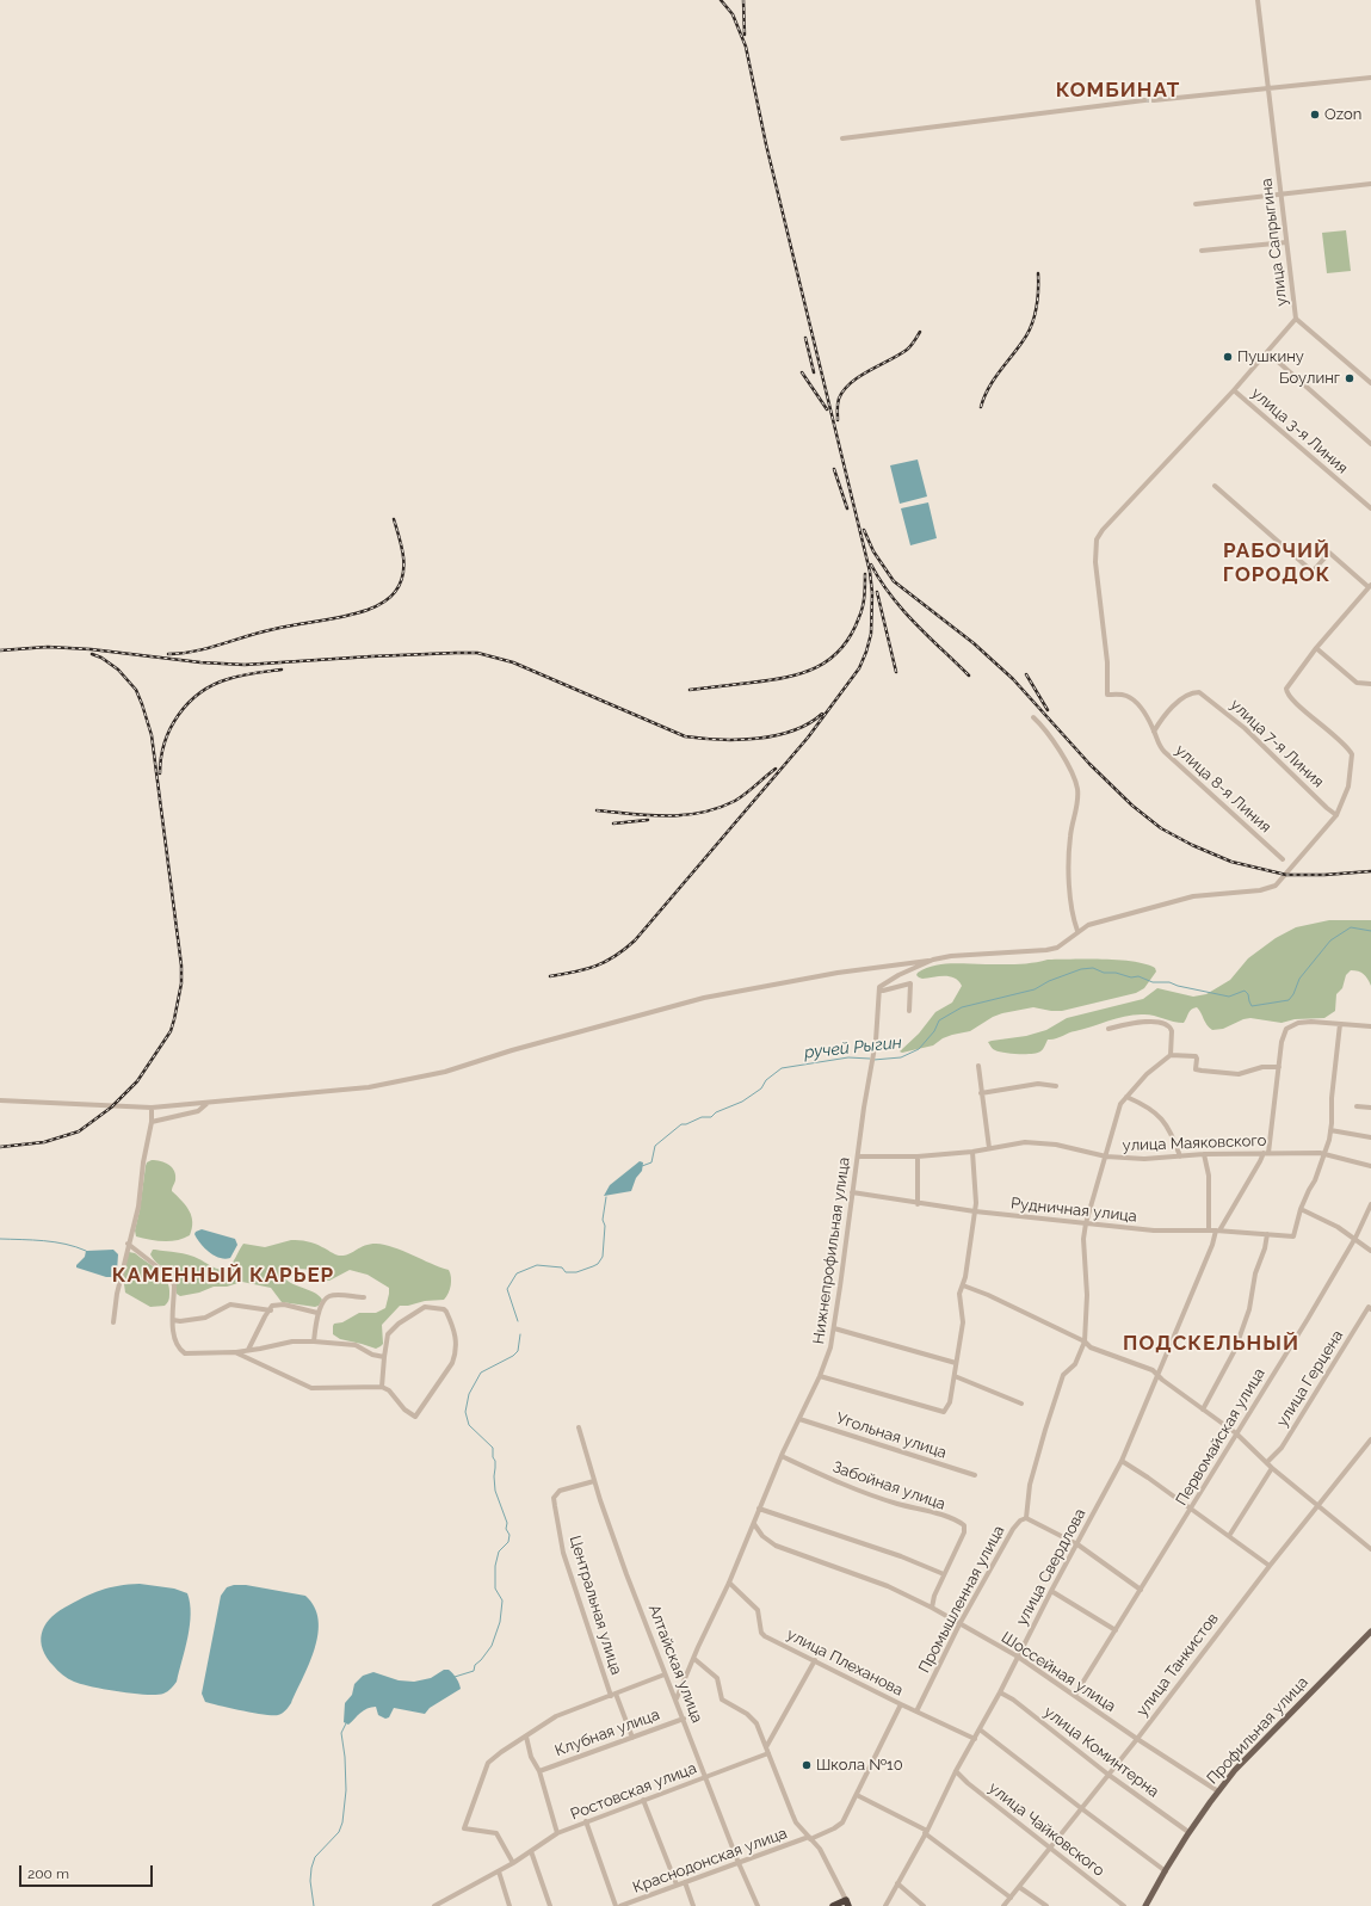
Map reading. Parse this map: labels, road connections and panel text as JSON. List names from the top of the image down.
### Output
{
  "streets": {
    "main road": ["Профильная улица"],
    "street": [
      "улица Сапрыгина",
      "улица 3-я Линия",
      "улица 7-я Линия",
      "улица 8-я Линия",
      "улица Маяковского",
      "Рудничная улица",
      "Нижнепрофильная улица",
      "улица Герцена",
      "Угольная улица",
      "Первомайская улица",
      "Забойная улица",
      "улица Свердлова",
      "Промышленная улица",
      "Центральная улица",
      "улица Плеханова",
      "Алтайская улица",
      "улица Танкистов",
      "Шоссейная улица",
      "Клубная улица",
      "улица Коминтерна",
      "Ростовская улица",
      "улица Чайковского",
      "Краснодонская улица"
    ]
  },
  "crossings": [
    ["улица Сапрыгина", "улица 3-я Линия"],
    ["улица Сапрыгина", "улица 8-я Линия"],
    ["улица 7-я Линия", "улица 8-я Линия"],
    ["улица Маяковского", "Нижнепрофильная улица"],
    ["улица Маяковского", "улица Свердлова"],
    ["улица Маяковского", "Промышленная улица"],
    ["Рудничная улица", "Нижнепрофильная улица"],
    ["Рудничная улица", "улица Свердлова"],
    ["Рудничная улица", "Промышленная улица"],
    ["Нижнепрофильная улица", "Угольная улица"],
    ["Нижнепрофильная улица", "Забойная улица"],
    ["Нижнепрофильная улица", "улица Плеханова"],
    ["Нижнепрофильная улица", "Алтайская улица"],
    ["Нижнепрофильная улица", "Шоссейная улица"],
    ["Первомайская улица", "Шоссейная улица"],
    ["улица Свердлова", "улица Плеханова"],
    ["улица Свердлова", "Шоссейная улица"],
    ["улица Свердлова", "улица Коминтерна"],
    ["улица Свердлова", "улица Чайковского"],
    ["Промышленная улица", "улица Плеханова"],
    ["Промышленная улица", "Шоссейная улица"],
    ["Центральная улица", "Алтайская улица"],
    ["Центральная улица", "Клубная улица"],
    ["Алтайская улица", "Клубная улица"],
    ["Алтайская улица", "Ростовская улица"],
    ["Алтайская улица", "Краснодонская улица"],
    ["улица Танкистов", "Шоссейная улица"],
    ["улица Танкистов", "улица Коминтерна"],
    ["улица Танкистов", "улица Чайковского"],
    ["Шоссейная улица", "Профильная улица"],
    ["Профильная улица", "улица Коминтерна"]
  ],
  "districts": [
    "КОМБИНАТ",
    "РАБОЧИЙ ГОРОДОК",
    "КАМЕННЫЙ КАРЬЕР",
    "ПОДСКЕЛЬНЫЙ"
  ],
  "water": ["ручей Рыгин"],
  "places": [
    "Ozon",
    "Пушкину",
    "Боулинг",
    "Школа №10"
  ],
  "scale_bar": "200 m"
}
